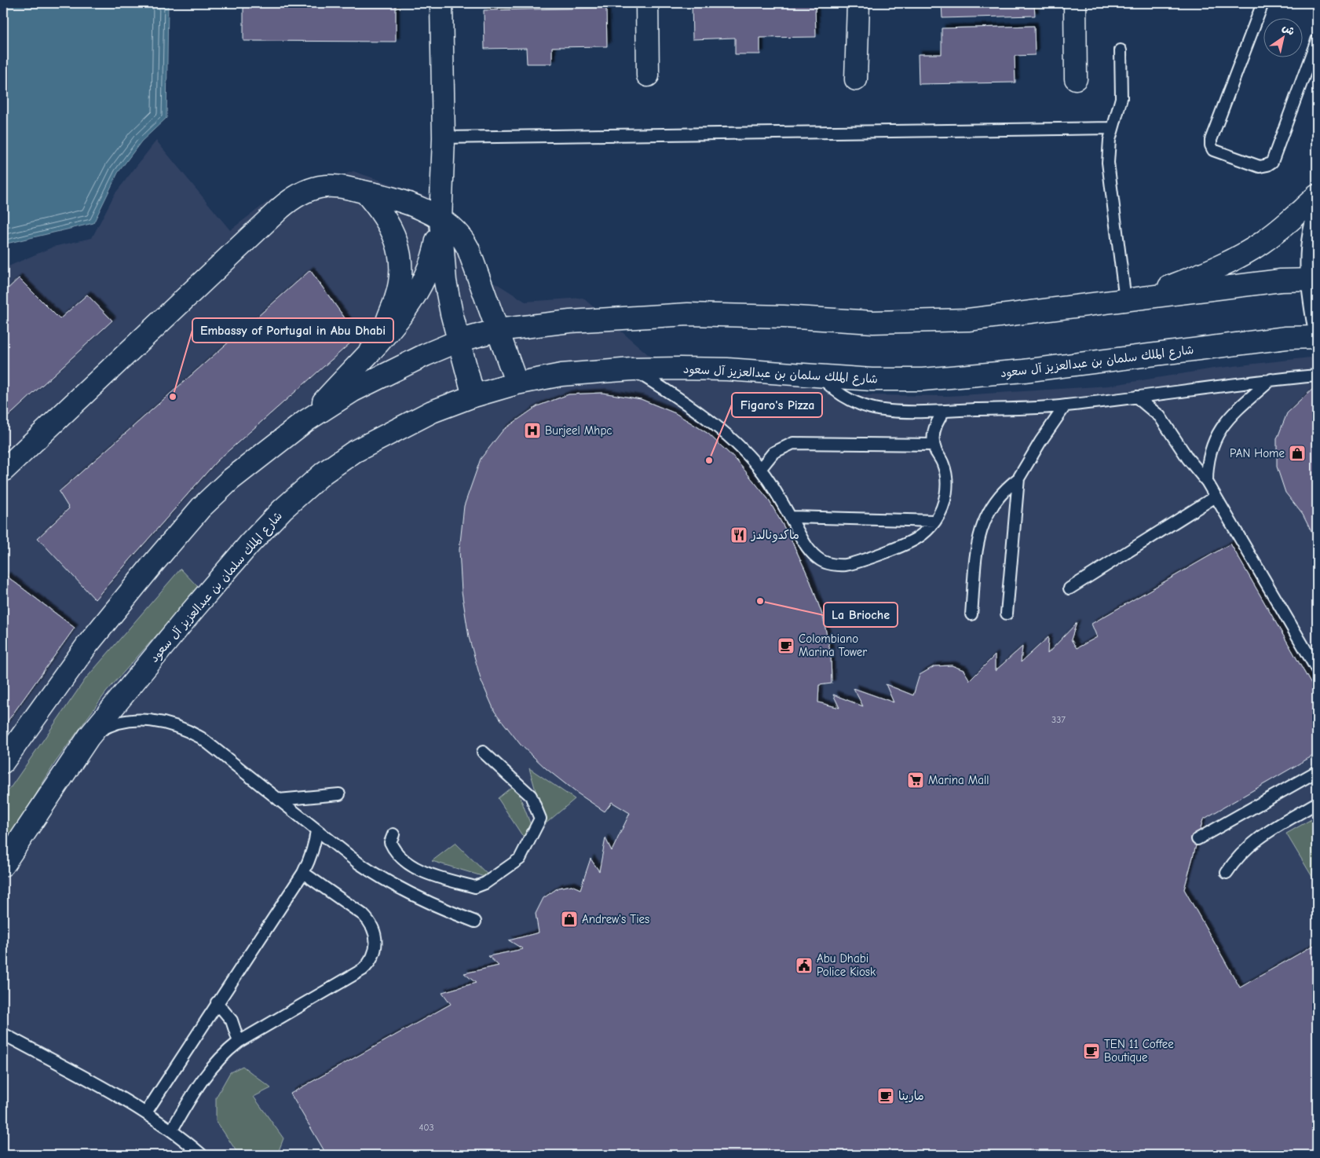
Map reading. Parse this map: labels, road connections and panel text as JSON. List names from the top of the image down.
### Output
{
  "streets": {
    "street": ["شارع الملك سلمان بن عبدالعزيز آل سعود"]
  },
  "places": {
    "other": ["Embassy of Portugal in Abu Dhabi", "Figaro's Pizza", "La Brioche"],
    "hospital": ["Burjeel Mhpc"],
    "shop": ["PAN Home", "Andrew's Ties"],
    "restaurant": ["ماكدونالدز"],
    "cafe": ["Colombiano Marina Tower", "TEN 11 Coffee Boutique", "مارينا"],
    "supermarket": ["Marina Mall"],
    "public building": ["Abu Dhabi Police Kiosk"]
  },
  "house_numbers": ["337", "403"],
  "north": "top right"
}
